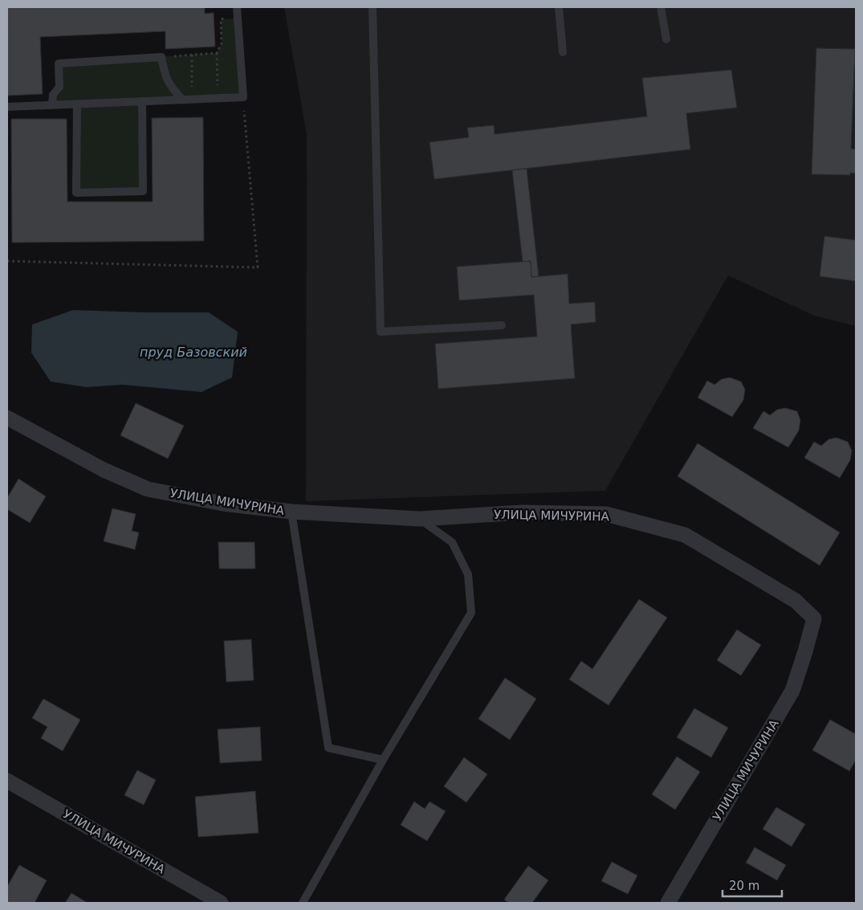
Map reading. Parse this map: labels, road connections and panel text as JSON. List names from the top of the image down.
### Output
{
  "streets": {
    "street": ["УЛИЦА МИЧУРИНА"]
  },
  "water": ["пруд Базовский"],
  "scale_bar": "20 m"
}
